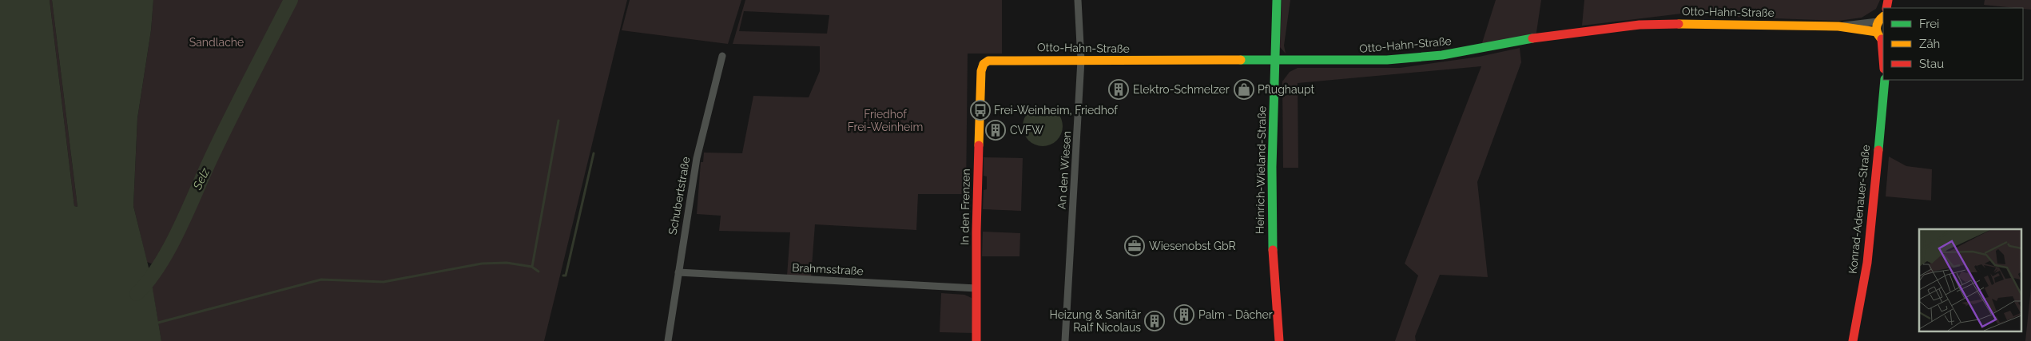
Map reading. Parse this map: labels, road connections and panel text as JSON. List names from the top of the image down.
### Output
{
  "streets": {
    "street": [
      "Otto-Hahn-Straße",
      "An den Wiesen",
      "Heinrich-Wieland-Straße",
      "Schubertstraße",
      "In den Frenzen",
      "Konrad-Adenauer-Straße",
      "Brahmsstraße"
    ]
  },
  "crossings": [
    ["Otto-Hahn-Straße", "An den Wiesen"],
    ["Otto-Hahn-Straße", "Heinrich-Wieland-Straße"],
    ["Otto-Hahn-Straße", "In den Frenzen"],
    ["Schubertstraße", "Brahmsstraße"],
    ["In den Frenzen", "Brahmsstraße"]
  ],
  "water": ["Selz"],
  "parks": ["Sandlache", "Friedhof Frei-Weinheim"],
  "places": {
    "building": [
      "Elektro-Schmelzer",
      "CVFW",
      "Palm - Dächer",
      "Heizung & Sanitär Ralf Nicolaus"
    ],
    "shop": ["Pflughaupt"],
    "bus stop": ["Frei-Weinheim, Friedhof"],
    "office": ["Wiesenobst GbR"]
  },
  "legend": ["Frei", "Zäh", "Stau"]
}
